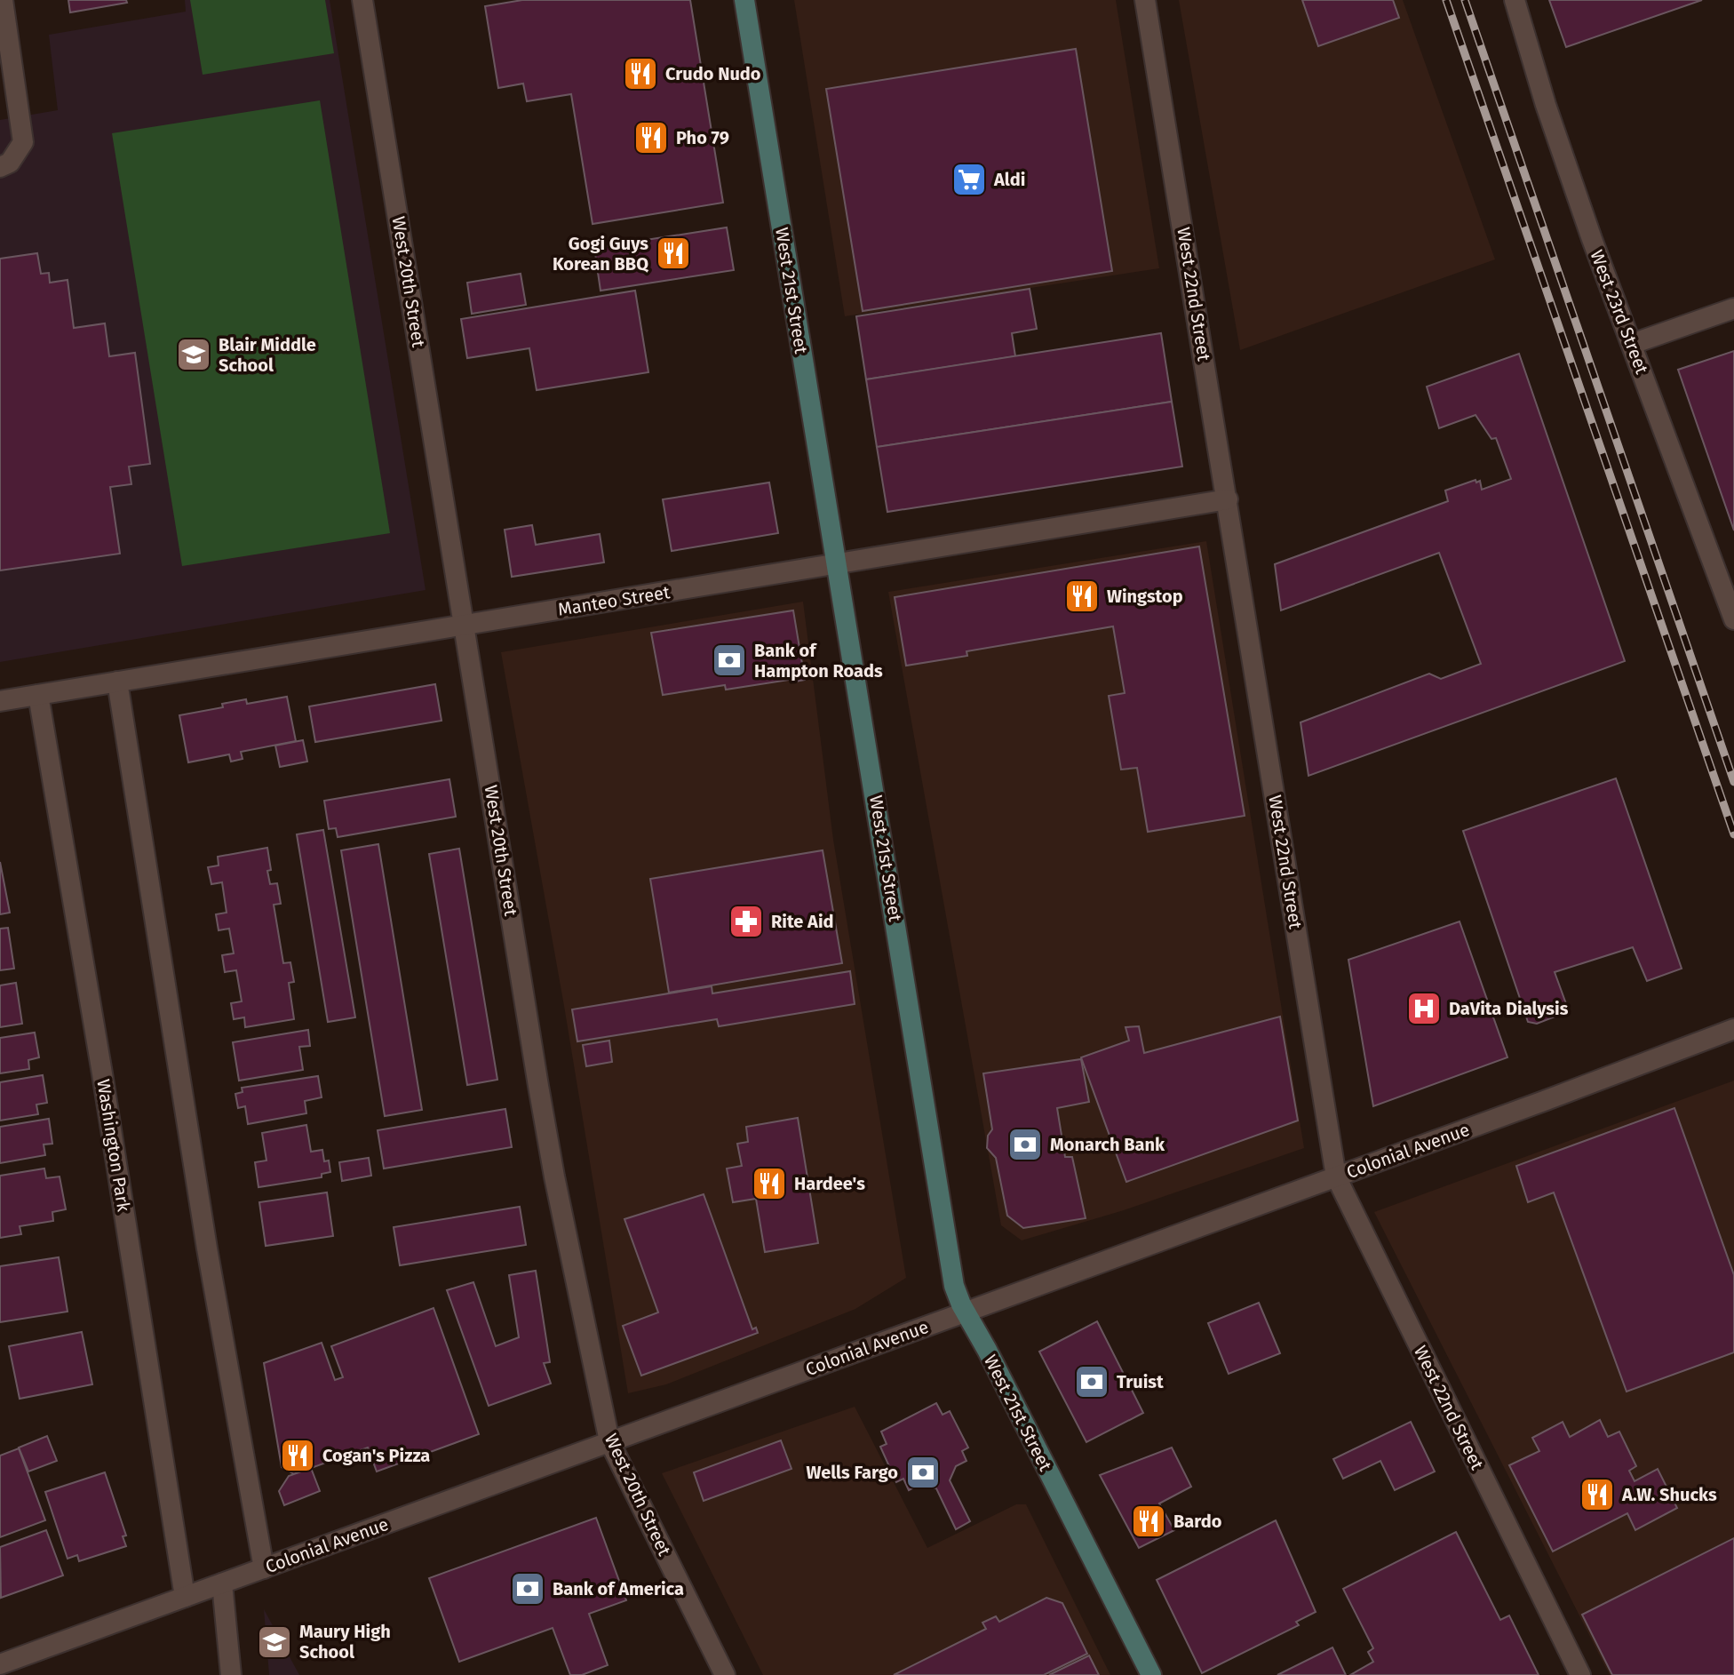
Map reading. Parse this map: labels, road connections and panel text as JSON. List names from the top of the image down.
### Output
{
  "streets": {
    "main road": ["West 21st Street"],
    "street": [
      "West 20th Street",
      "West 22nd Street",
      "West 23rd Street",
      "Manteo Street",
      "Washington Park",
      "Colonial Avenue"
    ]
  },
  "crossings": [
    ["West 20th Street", "Manteo Street"],
    ["West 20th Street", "Colonial Avenue"],
    ["West 21st Street", "Manteo Street"],
    ["West 21st Street", "Colonial Avenue"],
    ["West 22nd Street", "Manteo Street"],
    ["West 22nd Street", "Colonial Avenue"],
    ["Manteo Street", "Washington Park"],
    ["Washington Park", "Colonial Avenue"]
  ],
  "places": {
    "restaurant": [
      "Crudo Nudo",
      "Pho 79",
      "Gogi Guys Korean BBQ",
      "Wingstop",
      "Hardee's",
      "Cogan's Pizza",
      "A.W. Shucks",
      "Bardo"
    ],
    "supermarket": ["Aldi"],
    "school or university": ["Blair Middle School", "Maury High School"],
    "bank": [
      "Bank of Hampton Roads",
      "Monarch Bank",
      "Truist",
      "Wells Fargo",
      "Bank of America"
    ],
    "pharmacy": ["Rite Aid"],
    "hospital": ["DaVita Dialysis"]
  }
}
